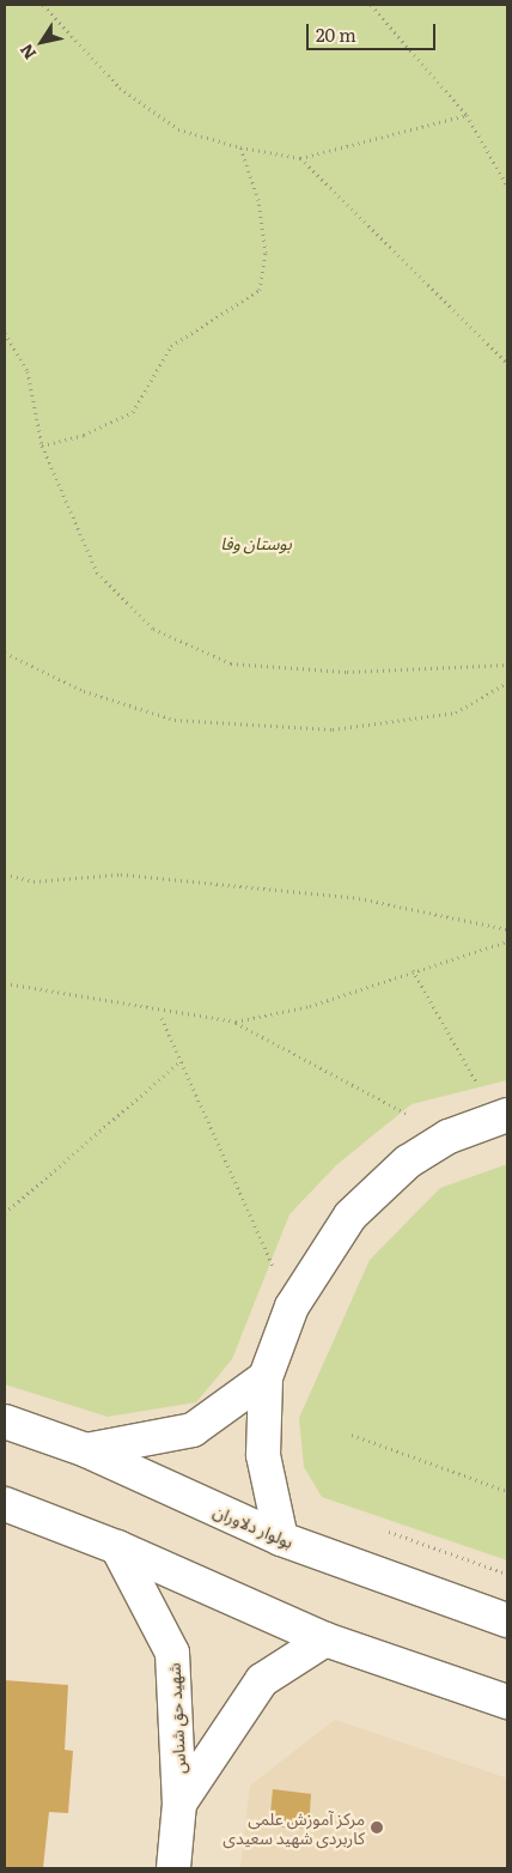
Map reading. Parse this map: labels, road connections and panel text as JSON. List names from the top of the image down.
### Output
{
  "streets": {
    "street": ["بولوار دلاوران", "شهید حق شناس"]
  },
  "parks": ["بوستان وفا"],
  "places": ["مرکز آموزش علمی کاربردی شهید سعیدی"],
  "scale_bar": "20 m",
  "north": "bottom left"
}
